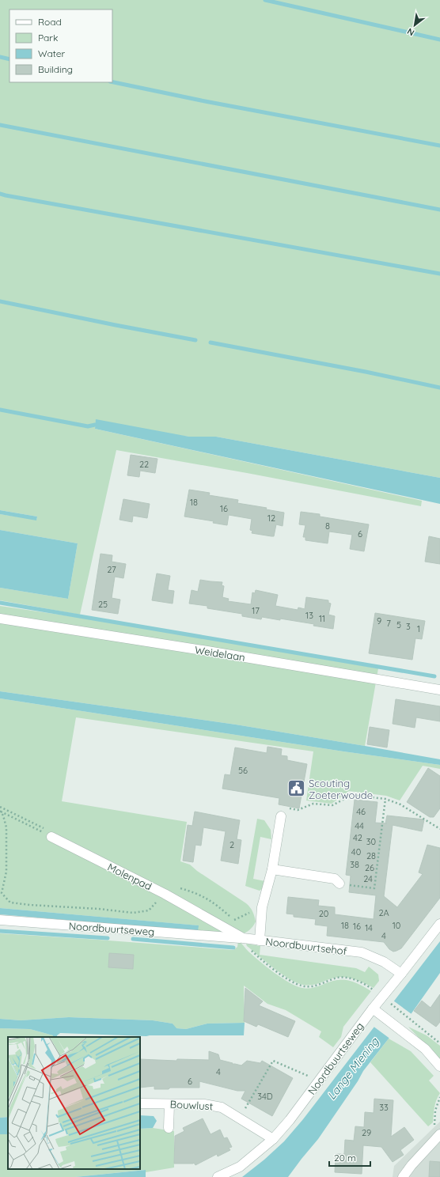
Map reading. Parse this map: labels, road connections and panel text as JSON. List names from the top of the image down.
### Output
{
  "streets": {
    "street": [
      "Weidelaan",
      "Molenpad",
      "Noordbuurtseweg",
      "Noordbuurtsehof",
      "Bouwlust"
    ]
  },
  "crossings": [
    ["Molenpad", "Noordbuurtseweg"],
    ["Molenpad", "Noordbuurtsehof"],
    ["Noordbuurtseweg", "Noordbuurtsehof"],
    ["Noordbuurtseweg", "Bouwlust"]
  ],
  "water": ["Lange Miening"],
  "places": {
    "public building": ["Scouting Zoeterwoude"]
  },
  "house_numbers": [
    "22",
    "18",
    "16",
    "12",
    "8",
    "6",
    "27",
    "25",
    "17",
    "13",
    "11",
    "9",
    "7",
    "5",
    "3",
    "1",
    "56",
    "46",
    "44",
    "42",
    "30",
    "2",
    "40",
    "28",
    "38",
    "26",
    "24",
    "2A",
    "20",
    "18",
    "10",
    "16",
    "14",
    "4",
    "4",
    "6",
    "34D",
    "33",
    "29"
  ],
  "legend": [
    "Road",
    "Park",
    "Water",
    "Building"
  ],
  "scale_bar": "20 m",
  "north": "bottom left"
}
